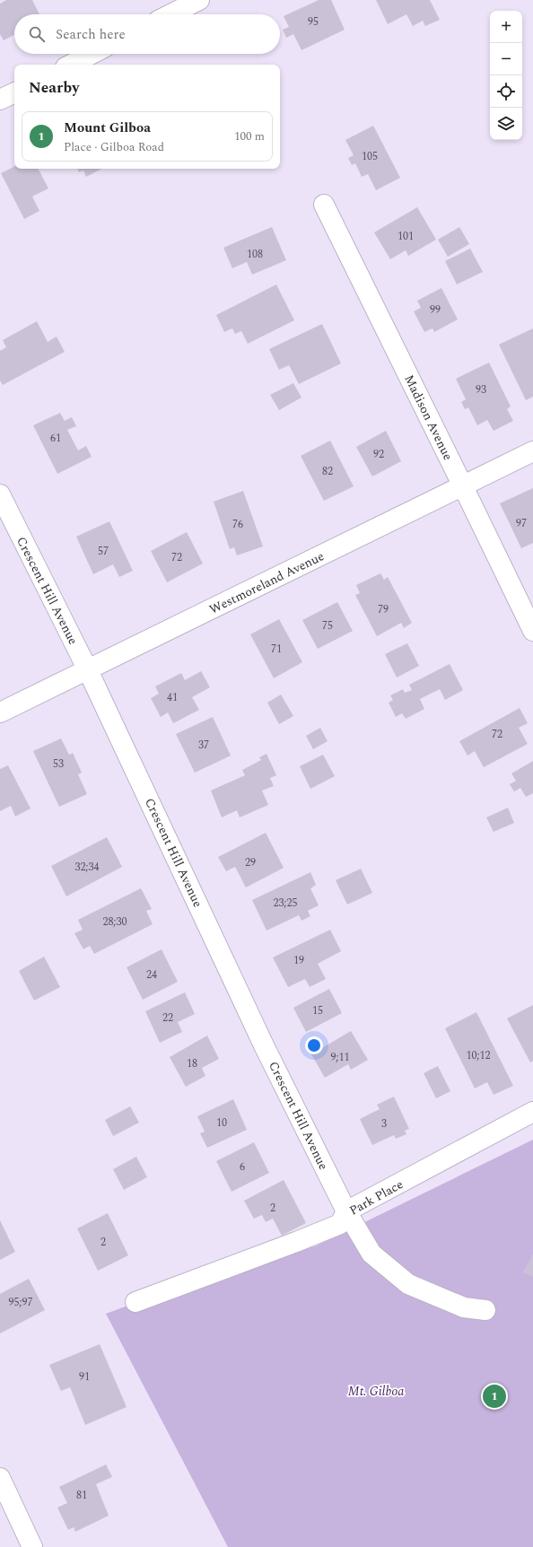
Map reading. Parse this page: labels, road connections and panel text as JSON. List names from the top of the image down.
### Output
{
  "streets": {
    "street": [
      "Madison Avenue",
      "Westmoreland Avenue",
      "Crescent Hill Avenue",
      "Park Place"
    ]
  },
  "crossings": [
    ["Madison Avenue", "Westmoreland Avenue"],
    ["Westmoreland Avenue", "Crescent Hill Avenue"],
    ["Crescent Hill Avenue", "Park Place"]
  ],
  "parks": ["Mt. Gilboa"],
  "house_numbers": [
    "95",
    "105",
    "101",
    "108",
    "99",
    "93",
    "61",
    "92",
    "82",
    "97",
    "76",
    "57",
    "72",
    "79",
    "75",
    "71",
    "41",
    "72",
    "37",
    "53",
    "29",
    "32;34",
    "23;25",
    "28;30",
    "19",
    "24",
    "15",
    "22",
    "10;12",
    "9;11",
    "18",
    "10",
    "3",
    "6",
    "2",
    "2",
    "95;97",
    "91",
    "81"
  ],
  "page": {
    "map_buttons": ["+", "−"],
    "search": "Search here",
    "heading": "Nearby",
    "list": [
      {
        "mark": "1",
        "name": "Mount Gilboa",
        "note": "Place · Gilboa Road",
        "value": "100 m"
      }
    ],
    "pins": "1"
  }
}
